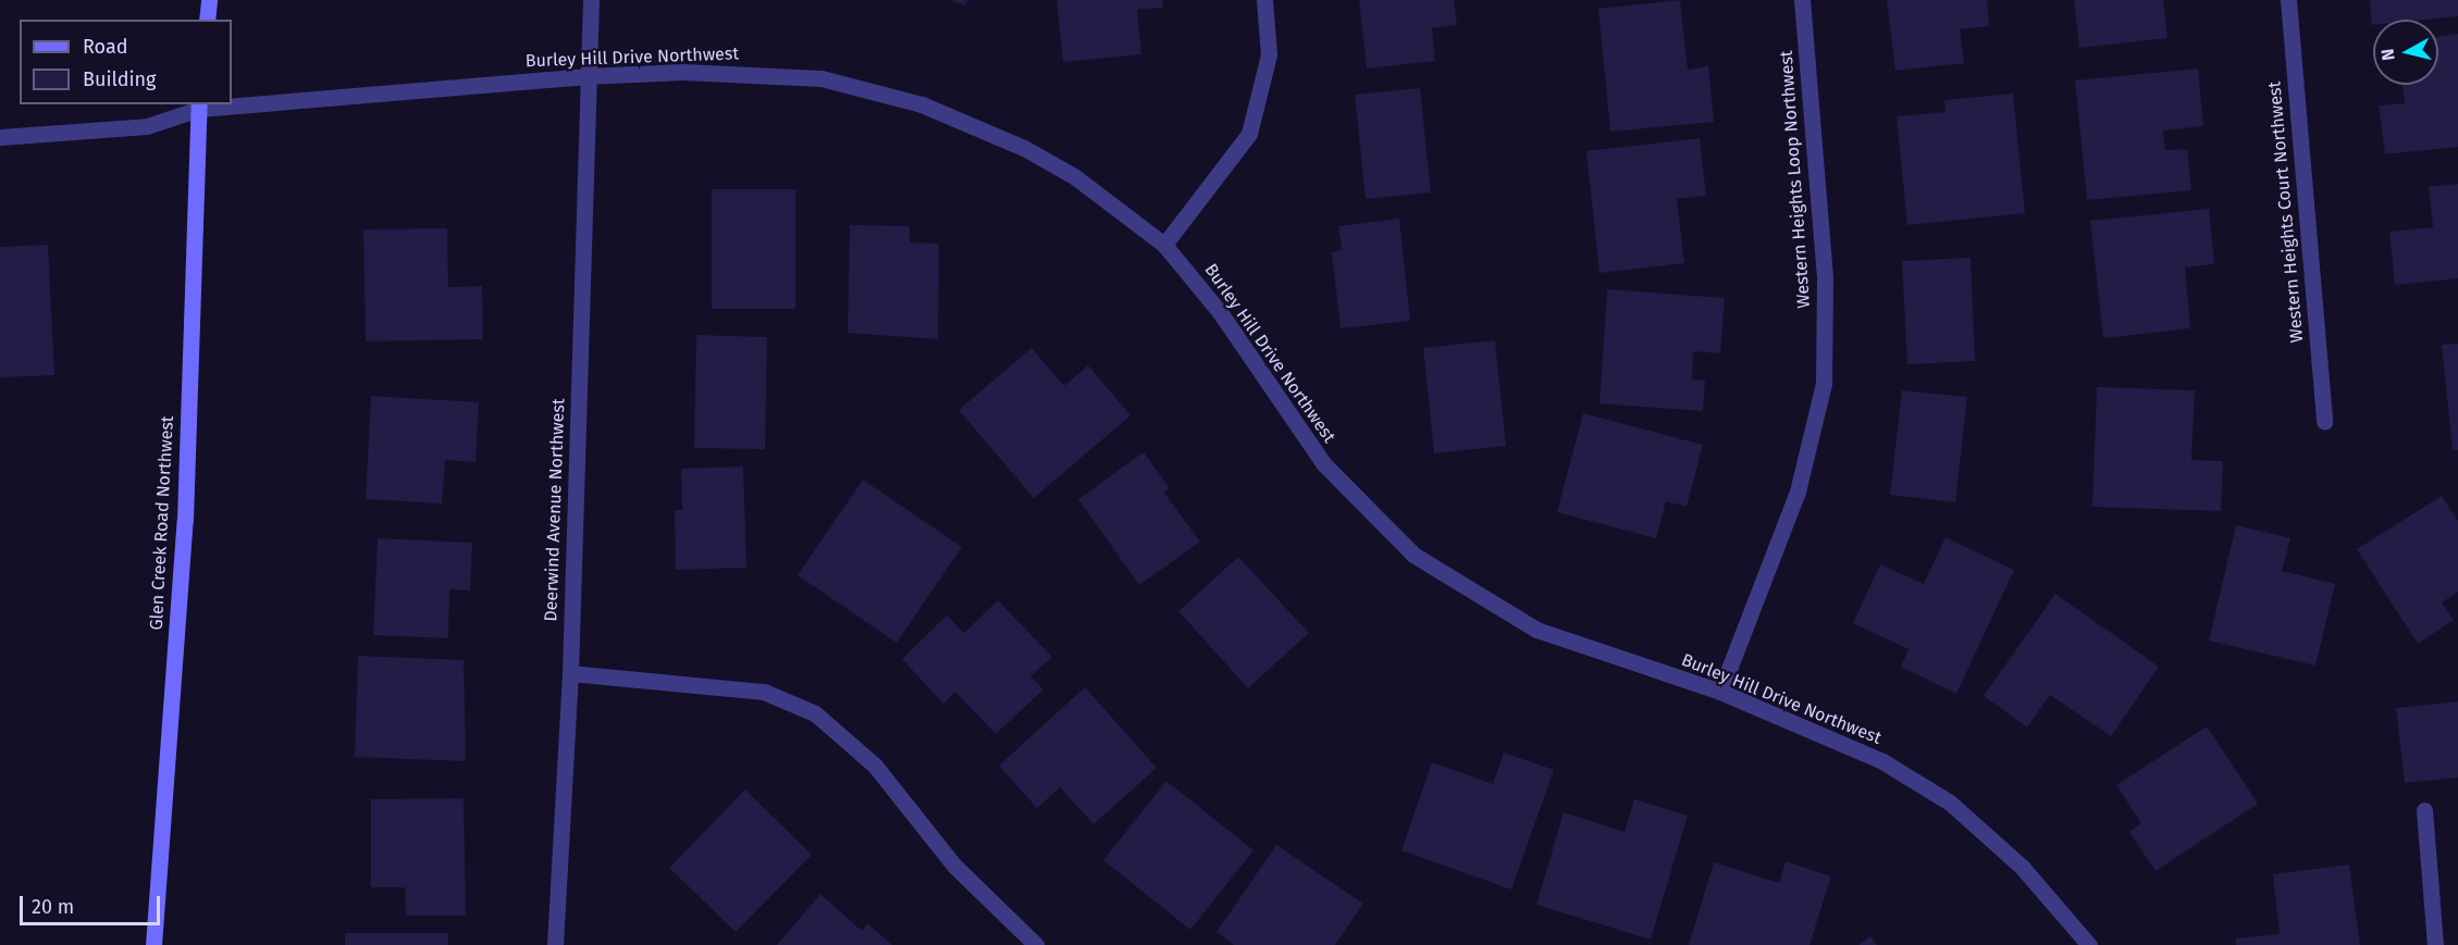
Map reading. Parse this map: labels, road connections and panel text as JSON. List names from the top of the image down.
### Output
{
  "streets": {
    "main road": ["Glen Creek Road Northwest"],
    "street": [
      "Burley Hill Drive Northwest",
      "Western Heights Loop Northwest",
      "Western Heights Court Northwest",
      "Deerwind Avenue Northwest"
    ]
  },
  "crossings": [
    ["Burley Hill Drive Northwest", "Western Heights Loop Northwest"],
    ["Burley Hill Drive Northwest", "Deerwind Avenue Northwest"],
    ["Burley Hill Drive Northwest", "Glen Creek Road Northwest"]
  ],
  "legend": ["Road", "Building"],
  "scale_bar": "20 m",
  "north": "left"
}
